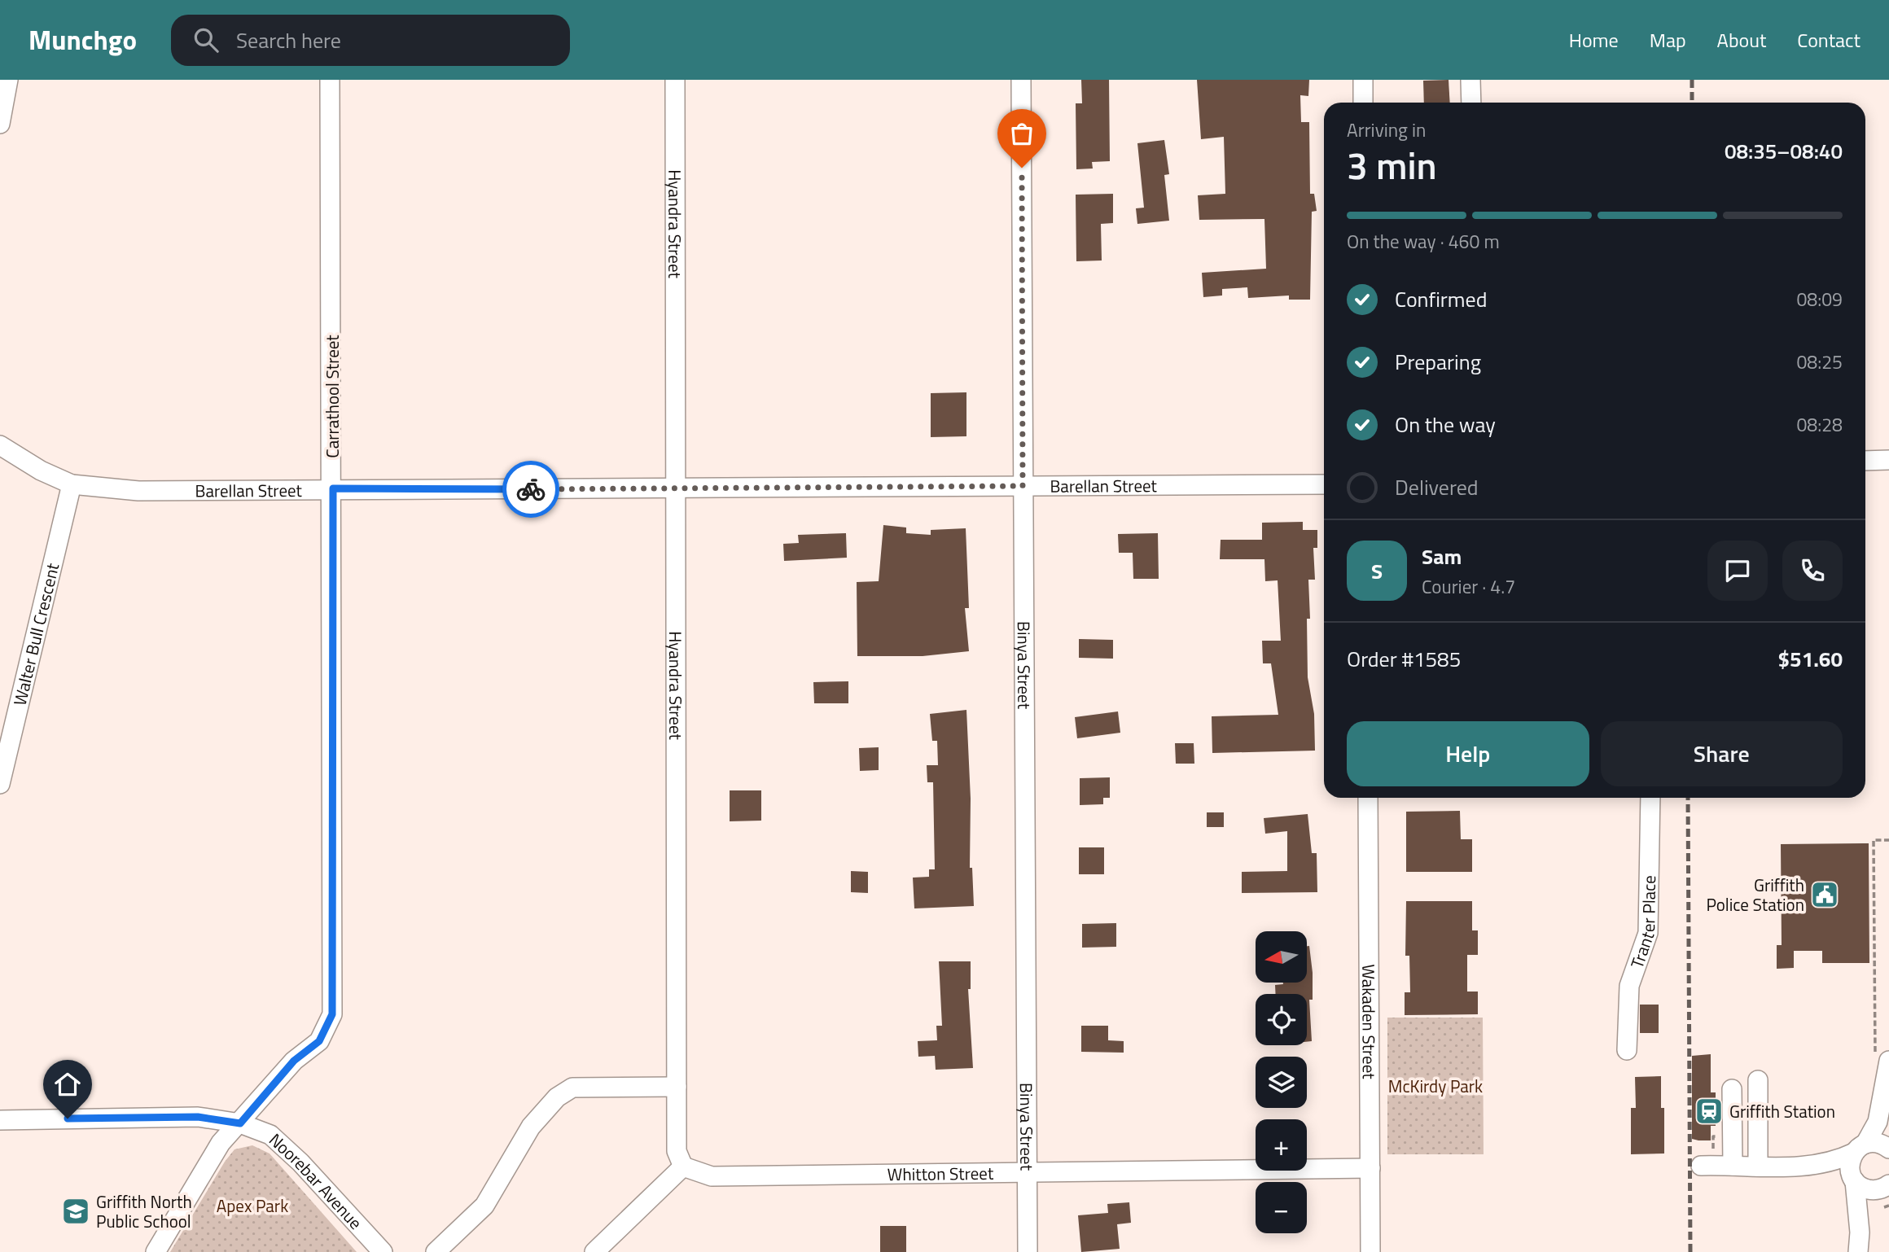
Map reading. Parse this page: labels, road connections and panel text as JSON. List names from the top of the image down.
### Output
{
  "streets": {
    "street": [
      "Hyandra Street",
      "Carrathool Street",
      "Barellan Street",
      "Walter Bull Crescent",
      "Binya Street",
      "Tranter Place",
      "Wakaden Street",
      "Whitton Street",
      "Noorebar Avenue"
    ]
  },
  "crossings": [
    ["Hyandra Street", "Barellan Street"],
    ["Hyandra Street", "Whitton Street"],
    ["Carrathool Street", "Barellan Street"],
    ["Carrathool Street", "Noorebar Avenue"],
    ["Barellan Street", "Walter Bull Crescent"],
    ["Barellan Street", "Binya Street"],
    ["Binya Street", "Whitton Street"],
    ["Wakaden Street", "Whitton Street"]
  ],
  "parks": ["McKirdy Park", "Apex Park"],
  "places": {
    "public building": ["Griffith Police Station"],
    "station": ["Griffith Station"],
    "school or university": ["Griffith North Public School"]
  },
  "north": "left",
  "page": {
    "header": "Munchgo",
    "search": "Search here",
    "nav": [
      "Home",
      "Map",
      "About",
      "Contact"
    ],
    "heading": ["3 min", "Arriving in", "08:35–08:40"],
    "panel": [
      "Sam",
      "Courier · 4.7",
      "Order #1585",
      "$51.60"
    ],
    "bar": "On the way · 460 m",
    "list": [
      ["Confirmed", "08:09"],
      ["Preparing", "08:25"],
      ["On the way", "08:28"],
      "Delivered"
    ],
    "round": "S",
    "buttons": ["Help", "Share"],
    "map_buttons": ["+", "−"]
  }
}
